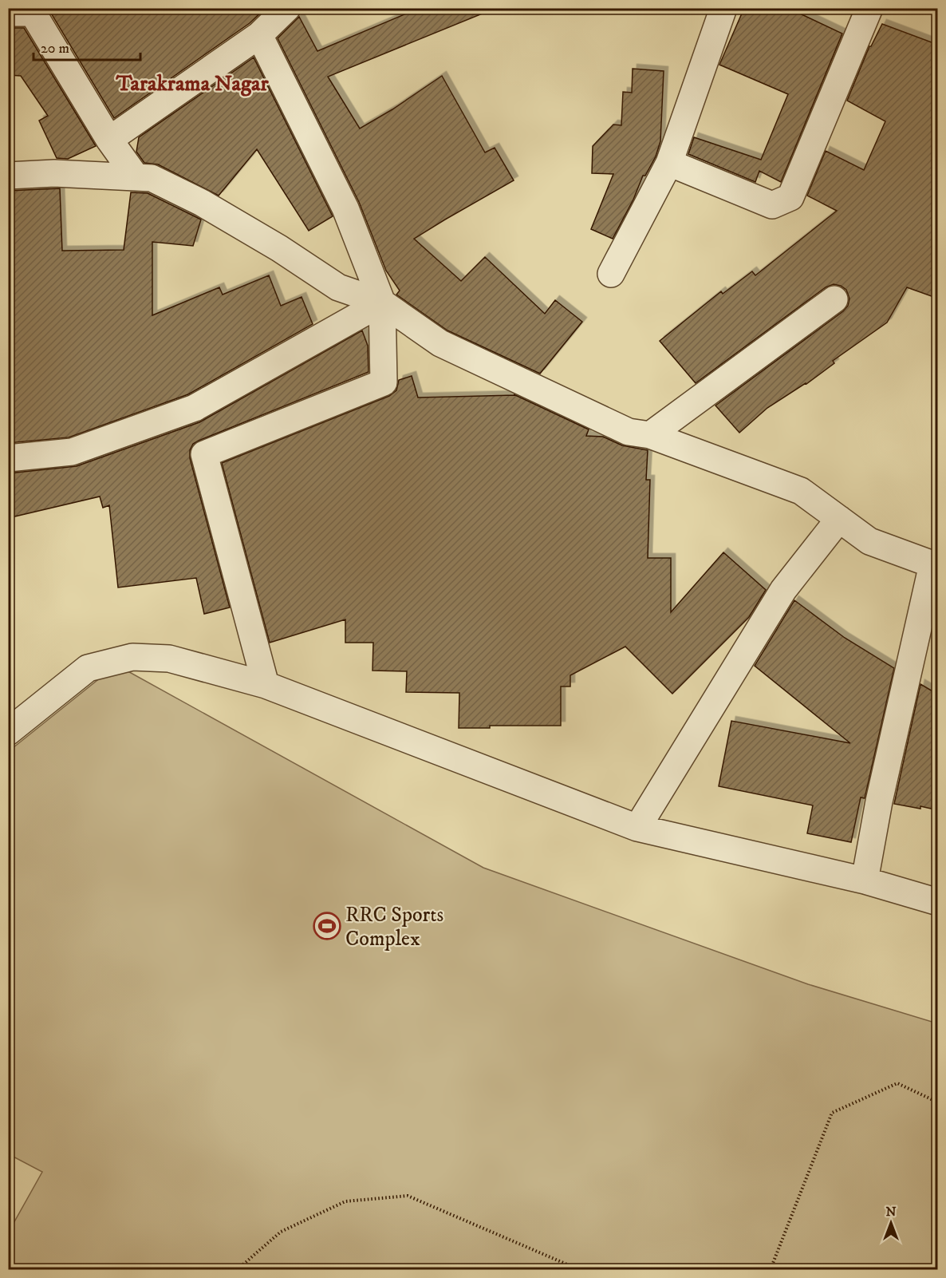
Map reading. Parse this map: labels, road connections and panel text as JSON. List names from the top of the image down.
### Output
{
  "districts": ["Tarakrama Nagar"],
  "places": {
    "sports": ["RRC Sports Complex"]
  },
  "scale_bar": "20 m",
  "north": "top"
}
